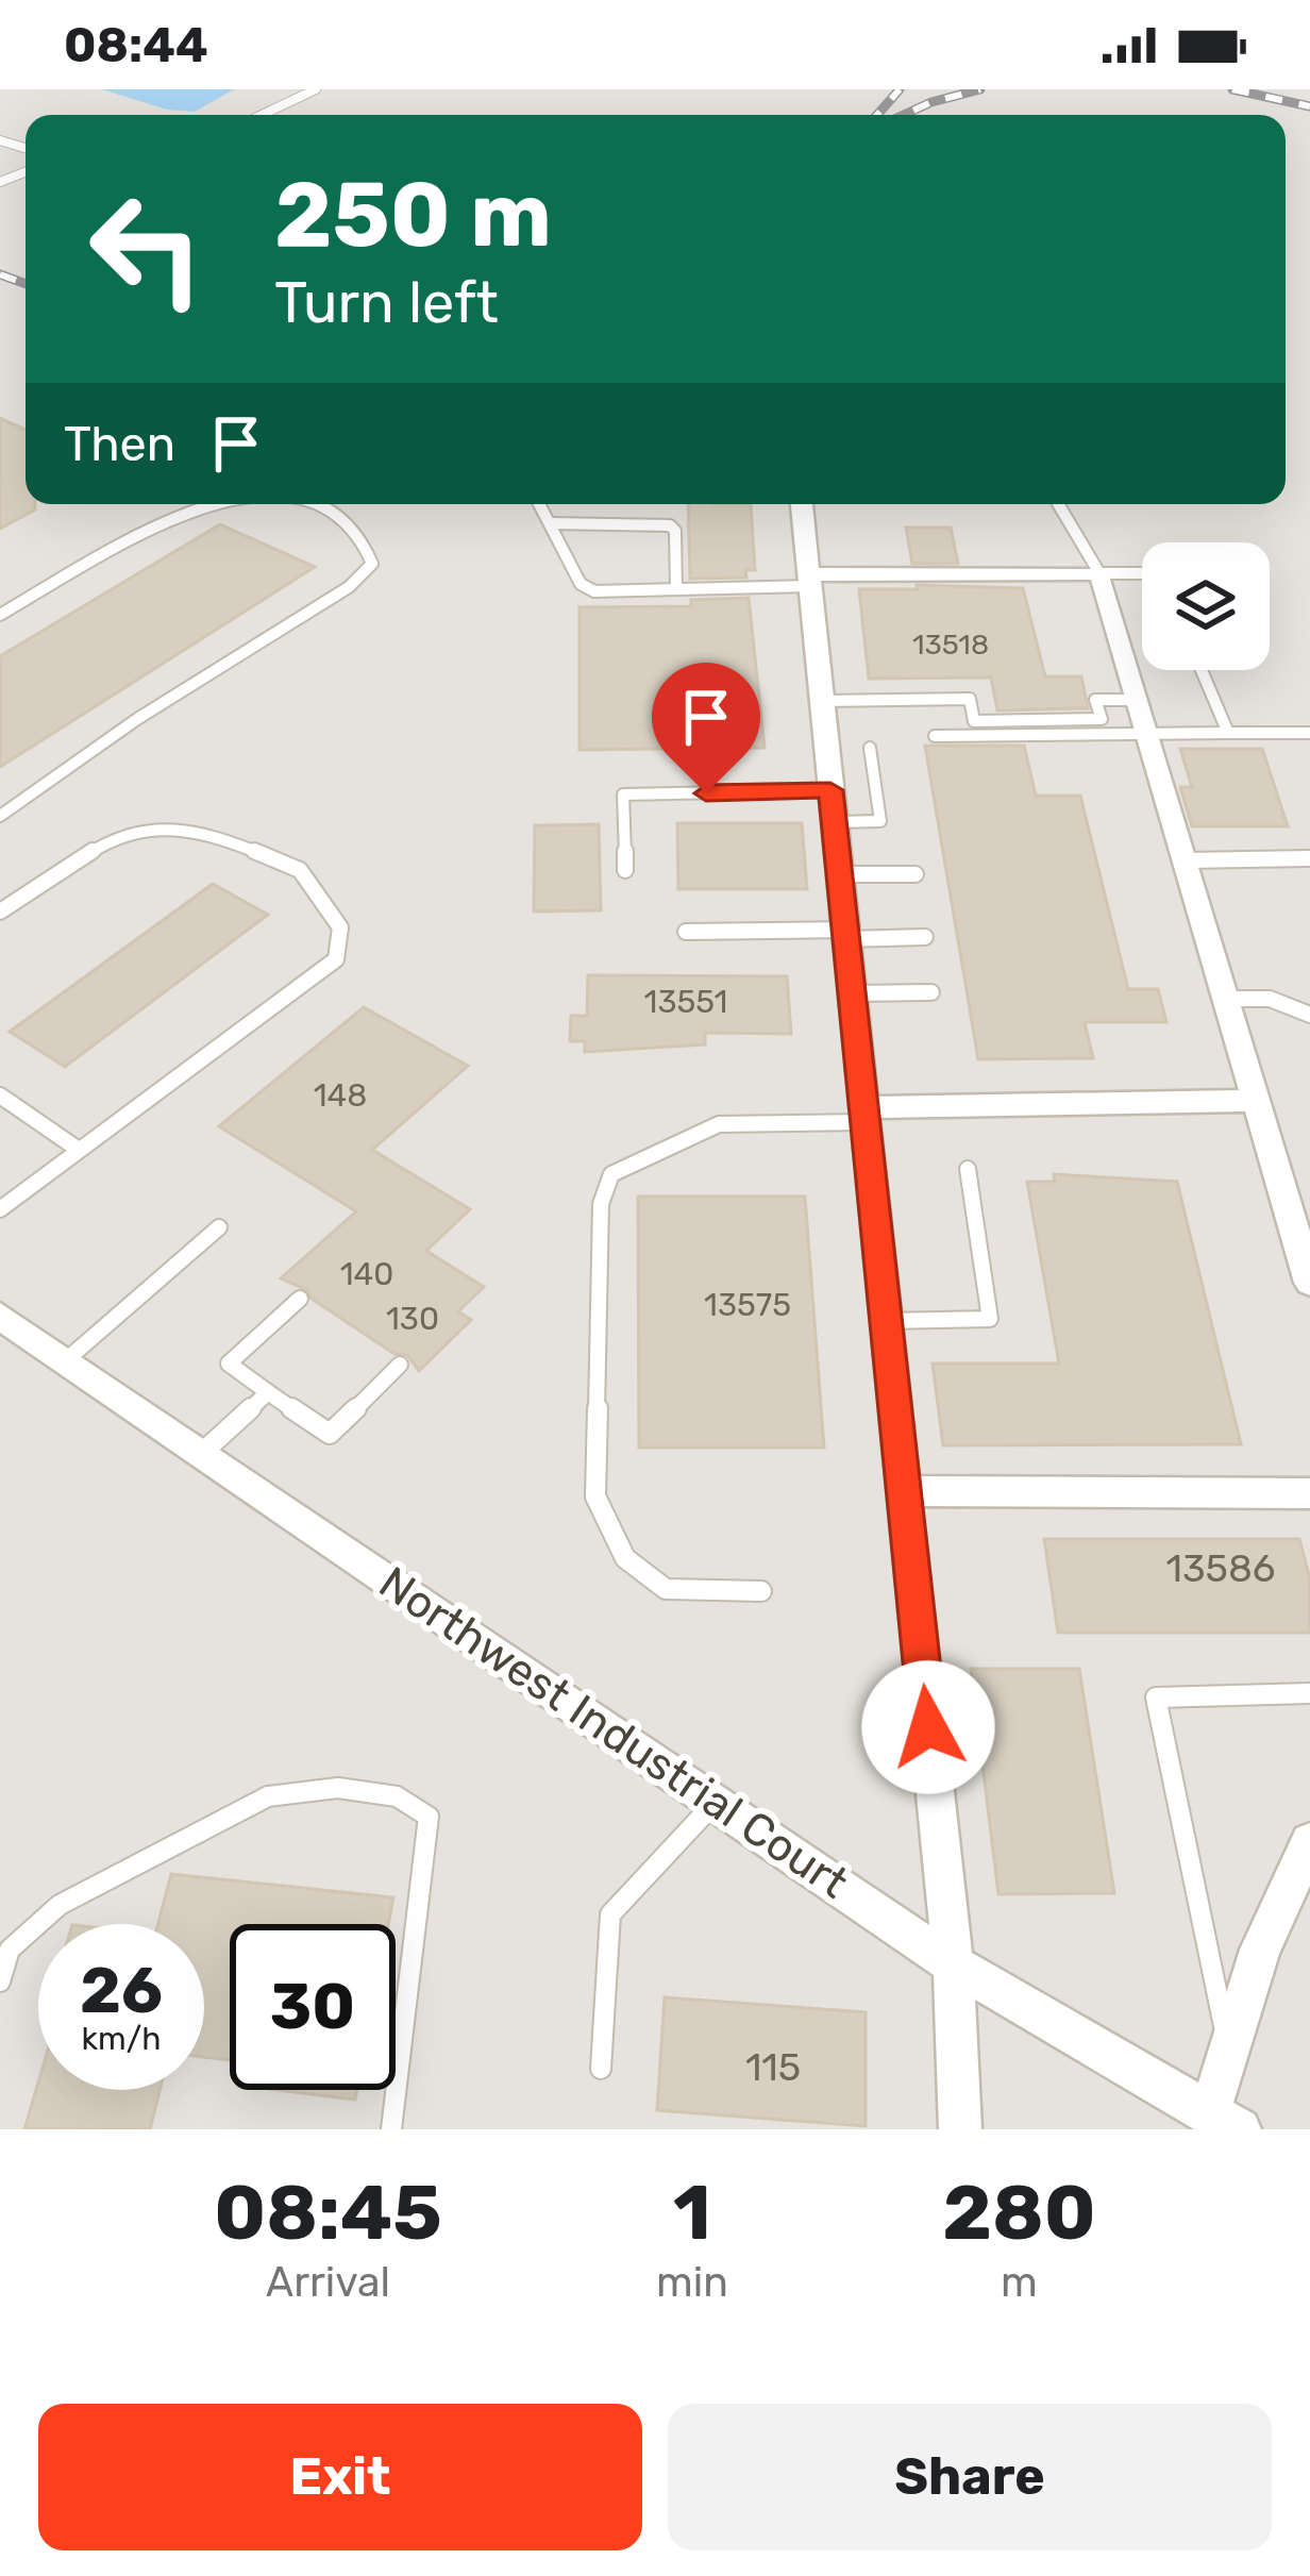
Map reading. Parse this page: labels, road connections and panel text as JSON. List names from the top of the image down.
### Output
{
  "streets": {
    "street": ["Northwest Industrial Court"]
  },
  "house_numbers": [
    "13518",
    "13551",
    "148",
    "140",
    "13575",
    "130",
    "13586",
    "115"
  ],
  "page": {
    "status": "08:44",
    "turn": ["250 m", "Turn left"],
    "then": "Then",
    "speed": "26 km/h",
    "limit": "30",
    "eta": [
      "08:45",
      "Arrival",
      "1",
      "min",
      "280",
      "m"
    ],
    "buttons": ["Exit", "Share"]
  }
}
